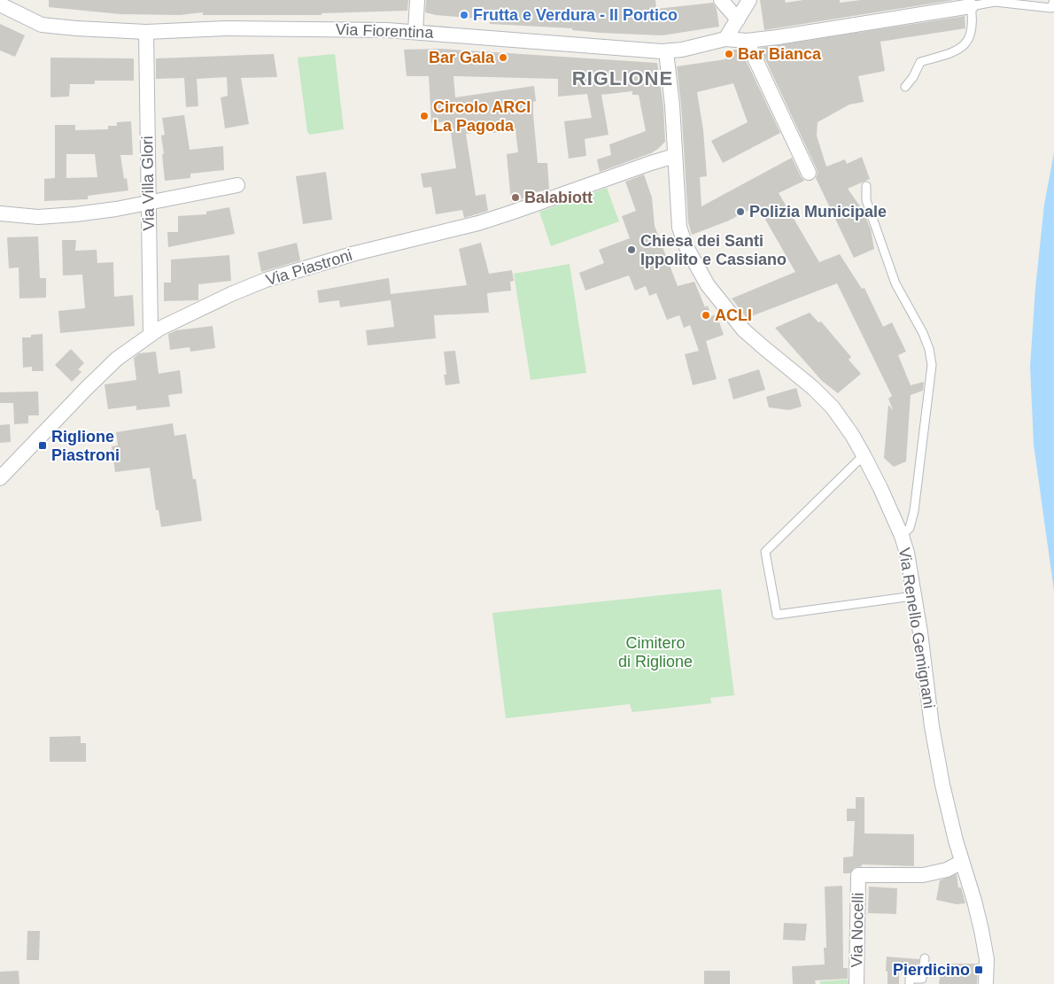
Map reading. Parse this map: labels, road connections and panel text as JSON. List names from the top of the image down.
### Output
{
  "streets": {
    "street": [
      "Via Fiorentina",
      "Via Villa Glori",
      "Via Piastroni",
      "Via Renello Gemignani",
      "Via Nocelli"
    ]
  },
  "crossings": [
    ["Via Fiorentina", "Via Villa Glori"],
    ["Via Fiorentina", "Via Renello Gemignani"],
    ["Via Villa Glori", "Via Piastroni"],
    ["Via Piastroni", "Via Renello Gemignani"],
    ["Via Renello Gemignani", "Via Nocelli"]
  ],
  "districts": ["RIGLIONE"],
  "parks": ["Cimitero di Riglione"],
  "places": {
    "other": [
      "Frutta e Verdura - Il Portico",
      "Bar Bianca",
      "Bar Gala",
      "Circolo ARCI La Pagoda",
      "Balabiott",
      "Polizia Municipale",
      "Chiesa dei Santi Ippolito e Cassiano",
      "ACLI"
    ],
    "transit": ["Riglione Piastroni", "Pierdicino"]
  }
}
